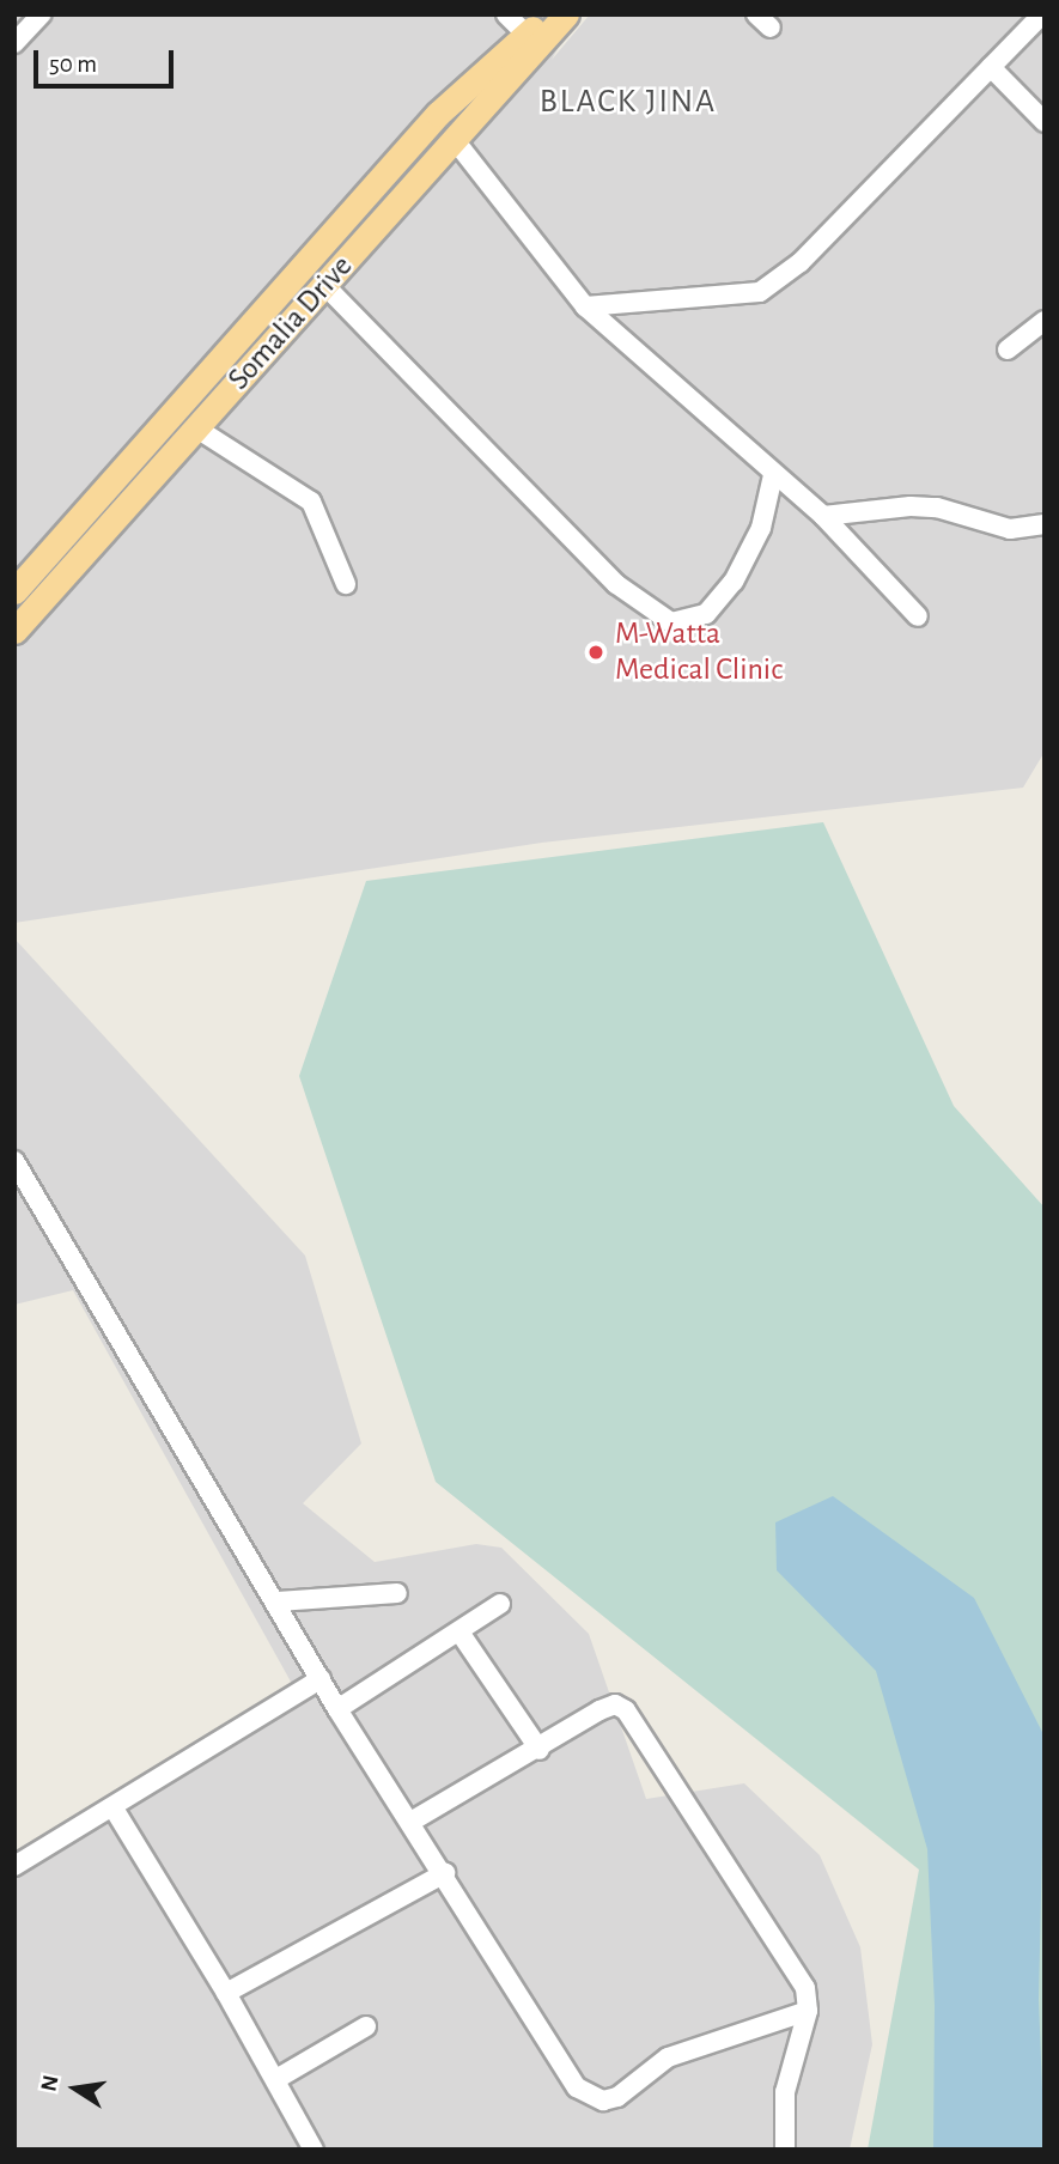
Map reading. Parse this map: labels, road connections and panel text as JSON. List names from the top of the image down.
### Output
{
  "streets": {
    "main road": ["Somalia Drive"]
  },
  "districts": ["BLACK JINA"],
  "places": ["M-Watta Medical Clinic"],
  "scale_bar": "50 m",
  "north": "left"
}
